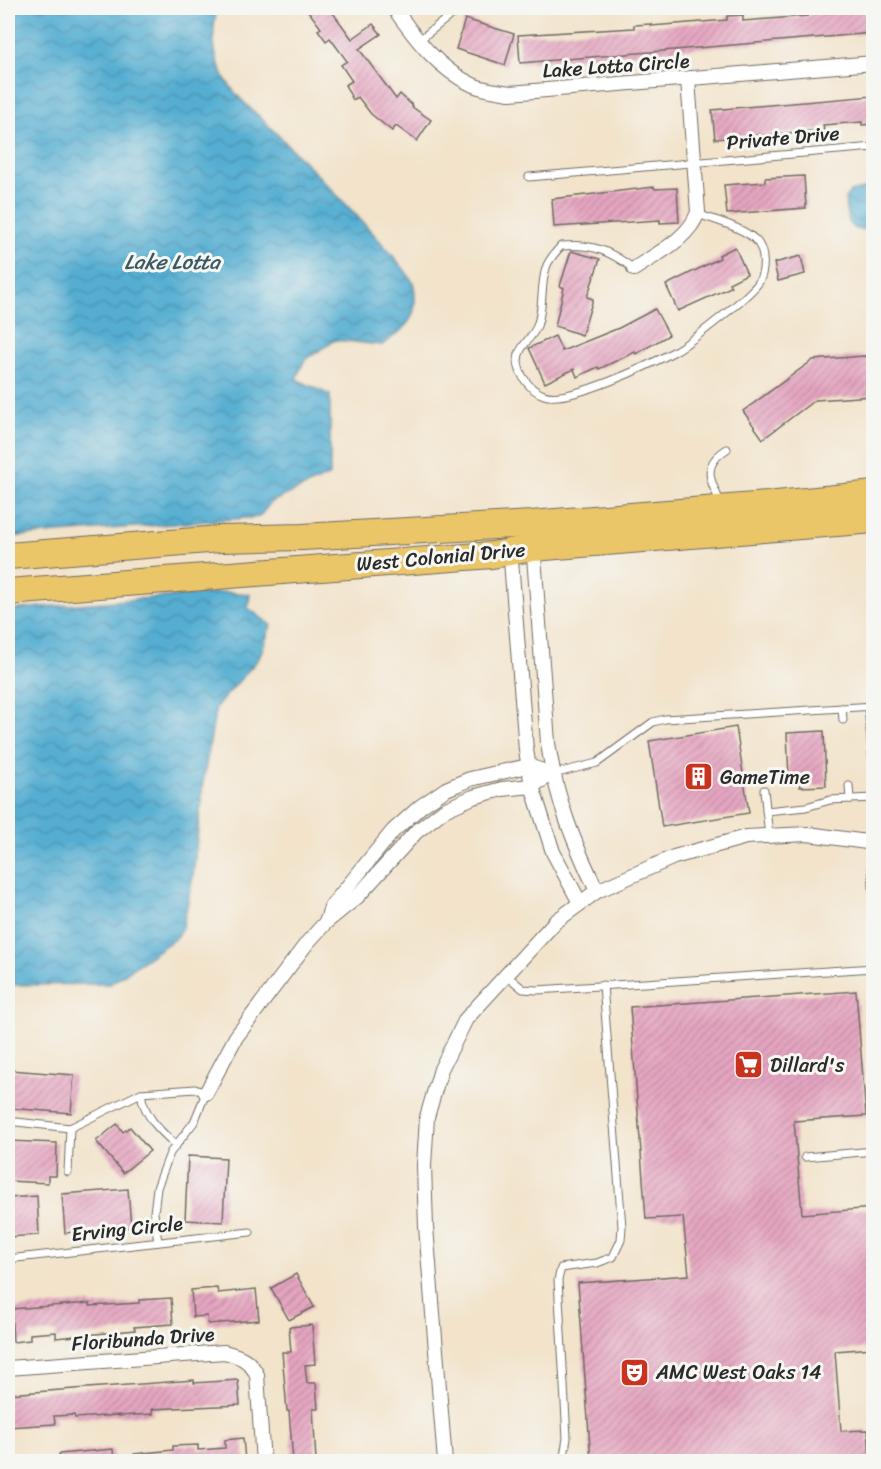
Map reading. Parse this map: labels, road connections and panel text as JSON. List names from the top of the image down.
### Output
{
  "streets": {
    "highway": ["West Colonial Drive"],
    "street": ["Lake Lotta Circle", "Floribunda Drive"],
    "lane": ["Private Drive", "Erving Circle"]
  },
  "water": ["Lake Lotta"],
  "places": {
    "building": ["GameTime"],
    "supermarket": ["Dillard's"],
    "theatre": ["AMC West Oaks 14"]
  }
}
